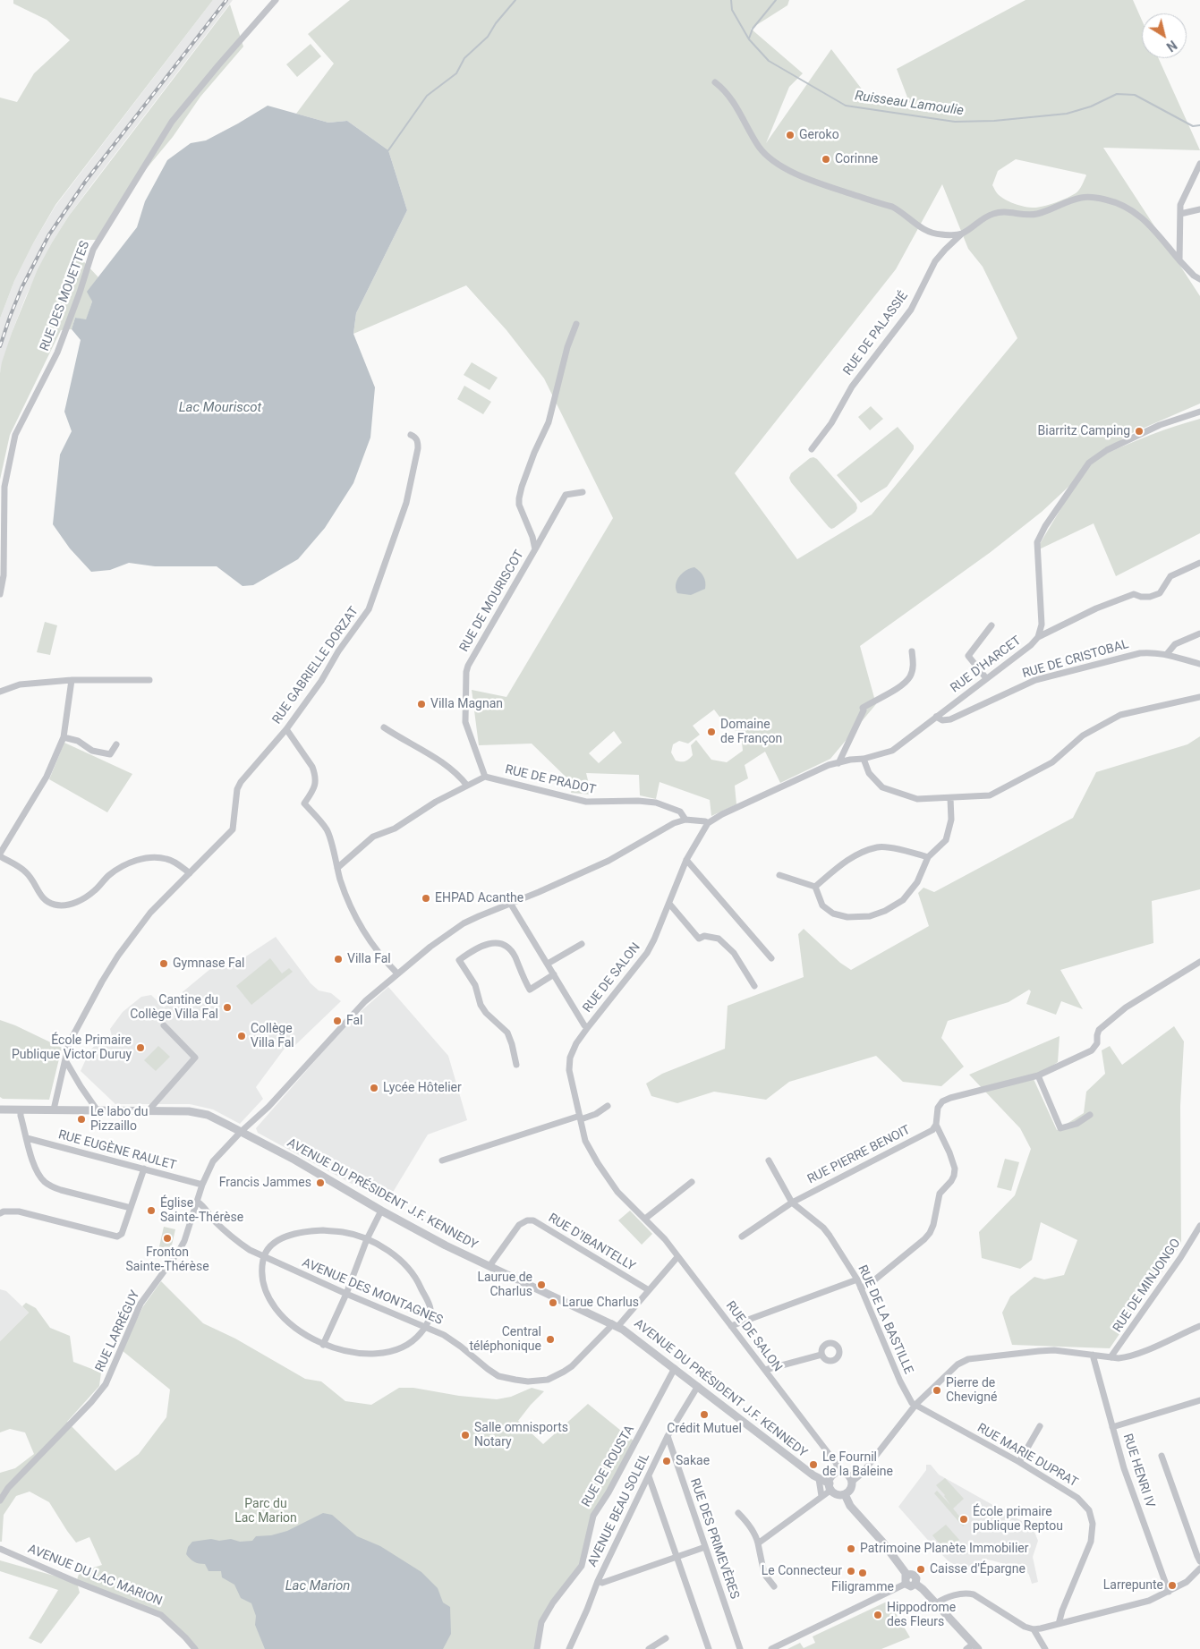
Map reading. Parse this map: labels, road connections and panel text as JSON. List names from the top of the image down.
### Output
{
  "streets": {
    "street": [
      "RUE DES MOUETTES",
      "RUE DE PALASSIÉ",
      "RUE DE MOURISCOT",
      "RUE DE CRISTOBAL",
      "RUE D'HARCET",
      "RUE GABRIELLE DORZAT",
      "RUE DE PRADOT",
      "RUE DE SALON",
      "RUE EUGÈNE RAULET",
      "RUE PIERRE BENOIT",
      "AVENUE DU PRÉSIDENT J.F. KENNEDY",
      "RUE D'IBANTELLY",
      "RUE DE MINJONGO",
      "AVENUE DES MONTAGNES",
      "RUE DE LA BASTILLE",
      "RUE LARRÉGUY",
      "RUE MARIE DUPRAT",
      "RUE DE ROUSTA",
      "RUE HENRI IV",
      "AVENUE BEAU SOLEIL",
      "RUE DES PRIMEVÈRES",
      "AVENUE DU LAC MARION"
    ]
  },
  "crossings": [
    ["RUE DE MOURISCOT", "RUE DE PRADOT"],
    ["RUE DE CRISTOBAL", "RUE D'HARCET"],
    ["RUE GABRIELLE DORZAT", "AVENUE DU PRÉSIDENT J.F. KENNEDY"],
    ["RUE DE PRADOT", "RUE LARRÉGUY"],
    ["RUE DE SALON", "AVENUE DU PRÉSIDENT J.F. KENNEDY"],
    ["RUE EUGÈNE RAULET", "RUE LARRÉGUY"],
    ["RUE PIERRE BENOIT", "RUE DE LA BASTILLE"],
    ["AVENUE DU PRÉSIDENT J.F. KENNEDY", "RUE D'IBANTELLY"],
    ["AVENUE DU PRÉSIDENT J.F. KENNEDY", "AVENUE DES MONTAGNES"],
    ["AVENUE DU PRÉSIDENT J.F. KENNEDY", "RUE LARRÉGUY"],
    ["AVENUE DU PRÉSIDENT J.F. KENNEDY", "RUE DE ROUSTA"],
    ["AVENUE DU PRÉSIDENT J.F. KENNEDY", "AVENUE BEAU SOLEIL"],
    ["AVENUE DES MONTAGNES", "RUE LARRÉGUY"],
    ["RUE DE LA BASTILLE", "RUE MARIE DUPRAT"],
    ["AVENUE BEAU SOLEIL", "RUE DES PRIMEVÈRES"]
  ],
  "water": ["Ruisseau Lamoulie", "Lac Mouriscot", "Lac Marion"],
  "parks": ["Parc du Lac Marion"],
  "places": [
    "Geroko",
    "Corinne",
    "Biarritz Camping",
    "Villa Magnan",
    "Domaine de Françon",
    "EHPAD Acanthe",
    "Villa Fal",
    "Gymnase Fal",
    "Cantine du Collège Villa Fal",
    "Fal",
    "Collège Villa Fal",
    "École Primaire Publique Victor Duruy",
    "Lycée Hôtelier",
    "Le labo du Pizzaillo",
    "Francis Jammes",
    "Église Sainte-Thérèse",
    "Fronton Sainte-Thérèse",
    "Laurue de Charlus",
    "Larue Charlus",
    "Central téléphonique",
    "Pierre de Chevigné",
    "Crédit Mutuel",
    "Salle omnisports Notary",
    "Sakae",
    "Le Fournil de la Baleine",
    "École primaire publique Reptou",
    "Patrimoine Planète Immobilier",
    "Caisse d'Épargne",
    "Le Connecteur",
    "Filigramme",
    "Larrepunte",
    "Hippodrome des Fleurs"
  ],
  "north": "bottom right"
}
